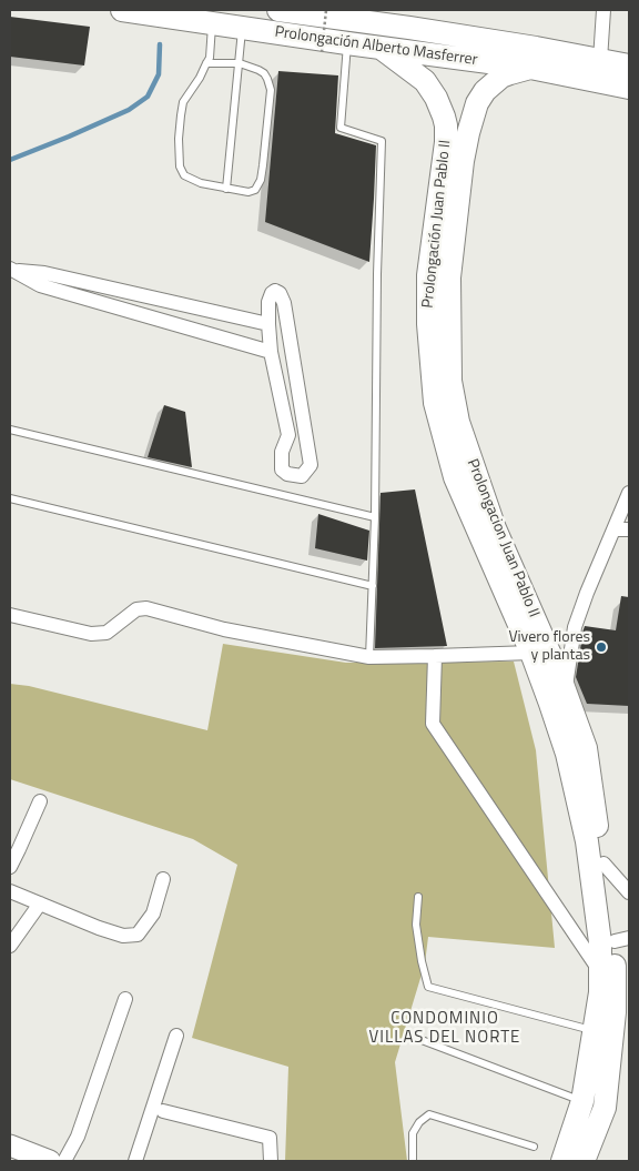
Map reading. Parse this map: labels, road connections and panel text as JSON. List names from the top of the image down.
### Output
{
  "streets": {
    "main road": ["Prolongación Alberto Masferrer", "Prolongación Juan Pablo II", "Prolongacion Juan Pablo II"]
  },
  "crossings": [
    ["Prolongación Alberto Masferrer", "Prolongación Juan Pablo II"],
    ["Prolongación Alberto Masferrer", "Prolongacion Juan Pablo II"]
  ],
  "districts": ["CONDOMINIO VILLAS DEL NORTE"],
  "places": ["Vivero flores y plantas"]
}
